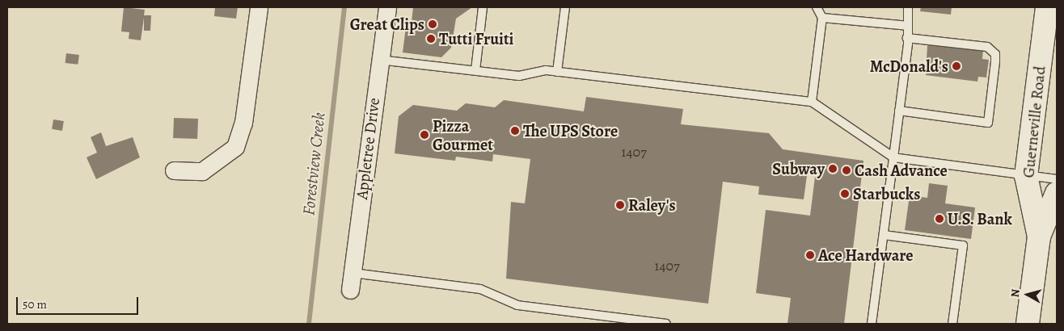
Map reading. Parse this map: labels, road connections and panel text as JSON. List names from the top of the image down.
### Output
{
  "streets": {
    "main road": ["Guerneville Road"],
    "street": ["Appletree Drive"]
  },
  "water": ["Forestview Creek"],
  "places": [
    "Great Clips",
    "Tutti Fruiti",
    "McDonald's",
    "The UPS Store",
    "Pizza Gourmet",
    "Subway",
    "Cash Advance",
    "Starbucks",
    "Raley's",
    "U.S. Bank",
    "Ace Hardware"
  ],
  "house_numbers": ["1407", "1407"],
  "scale_bar": "50 m",
  "north": "left"
}
